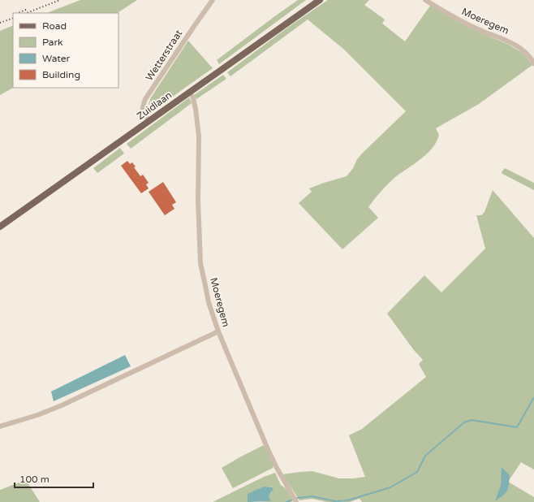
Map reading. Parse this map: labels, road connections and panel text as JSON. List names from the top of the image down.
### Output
{
  "streets": {
    "main road": ["Zuidlaan"],
    "street": ["Moeregem", "Wetterstraat"]
  },
  "crossings": [
    ["Moeregem", "Zuidlaan"],
    ["Wetterstraat", "Zuidlaan"]
  ],
  "legend": [
    "Road",
    "Park",
    "Water",
    "Building"
  ],
  "scale_bar": "100 m"
}
